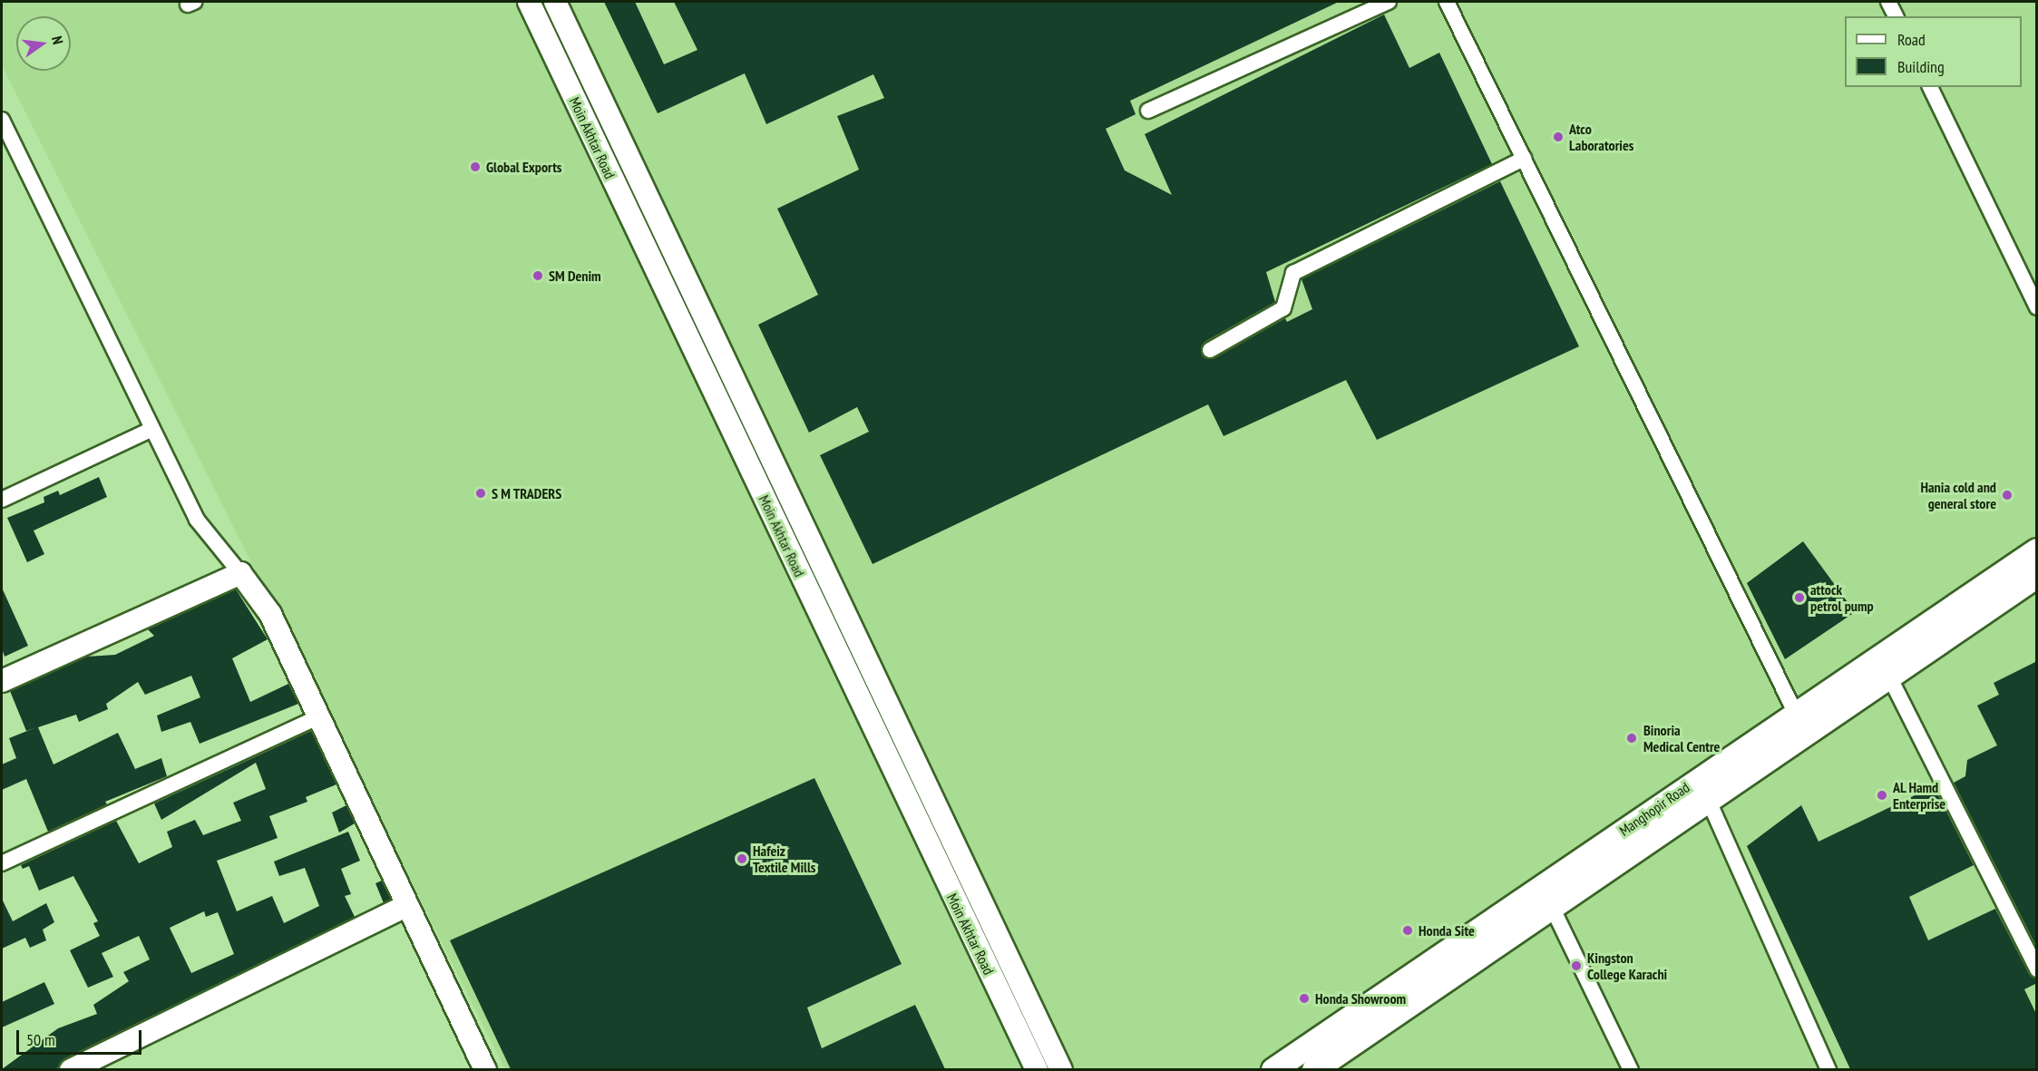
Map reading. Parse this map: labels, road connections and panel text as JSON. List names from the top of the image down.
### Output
{
  "streets": {
    "main road": ["Moin Akhtar Road", "Manghopir Road"]
  },
  "places": [
    "Atco Laboratories",
    "Global Exports",
    "SM Denim",
    "S M TRADERS",
    "Hania cold and general store",
    "attock petrol pump",
    "Binoria Medical Centre",
    "AL Hamd Enterprise",
    "Hafeiz Textile Mills",
    "Honda Site",
    "Kingston College Karachi",
    "Honda Showroom"
  ],
  "legend": ["Road", "Building"],
  "scale_bar": "50 m",
  "north": "right"
}
